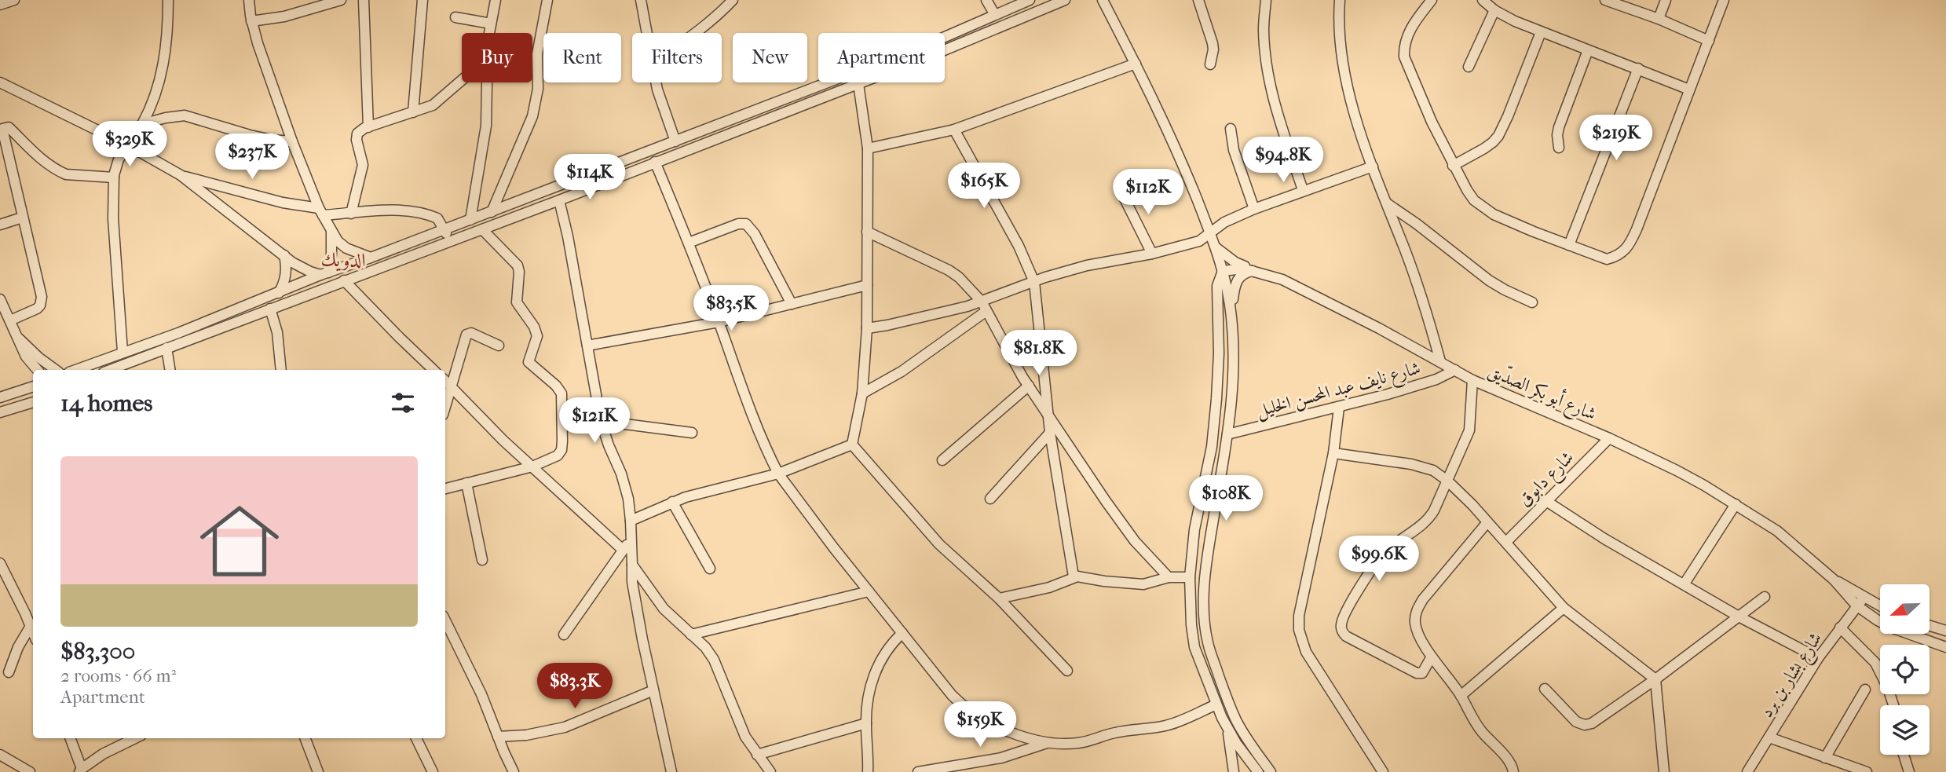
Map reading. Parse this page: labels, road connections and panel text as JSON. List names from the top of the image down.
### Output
{
  "streets": {
    "street": [
      "شارع نايف عبد المحسن الخليل",
      "شارع أبو بكر الصدّيق",
      "شارع دابوق",
      "شارع بشار بن برد"
    ]
  },
  "crossings": [
    ["شارع نايف عبد المحسن الخليل", "شارع أبو بكر الصدّيق"],
    ["شارع أبو بكر الصدّيق", "شارع دابوق"],
    ["شارع أبو بكر الصدّيق", "شارع بشار بن برد"]
  ],
  "districts": ["الدويك"],
  "north": "left",
  "page": {
    "chip": [
      "Buy",
      "Rent",
      "Filters",
      "New",
      "Apartment"
    ],
    "price": [
      "$219K",
      "$329K",
      "$237K",
      "$94.8K",
      "$114K",
      "$165K",
      "$112K",
      "$83.5K",
      "$81.8K",
      "$121K",
      "$108K",
      "$99.6K",
      "$83.3K",
      "$159K"
    ],
    "heading": "14 homes",
    "list": [
      {
        "name": "$83,300",
        "note": "2 rooms · 66 m² · Apartment"
      }
    ]
  }
}
